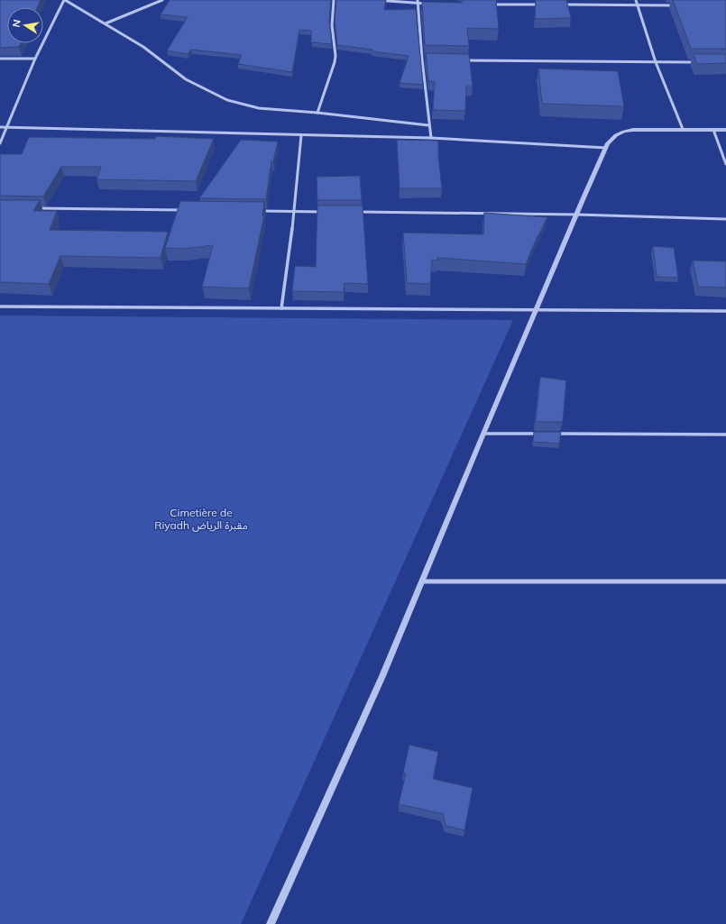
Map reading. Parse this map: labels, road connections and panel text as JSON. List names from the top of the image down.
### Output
{
  "parks": ["Cimetière de Riyadh مقبرة الرياض"],
  "north": "left"
}
